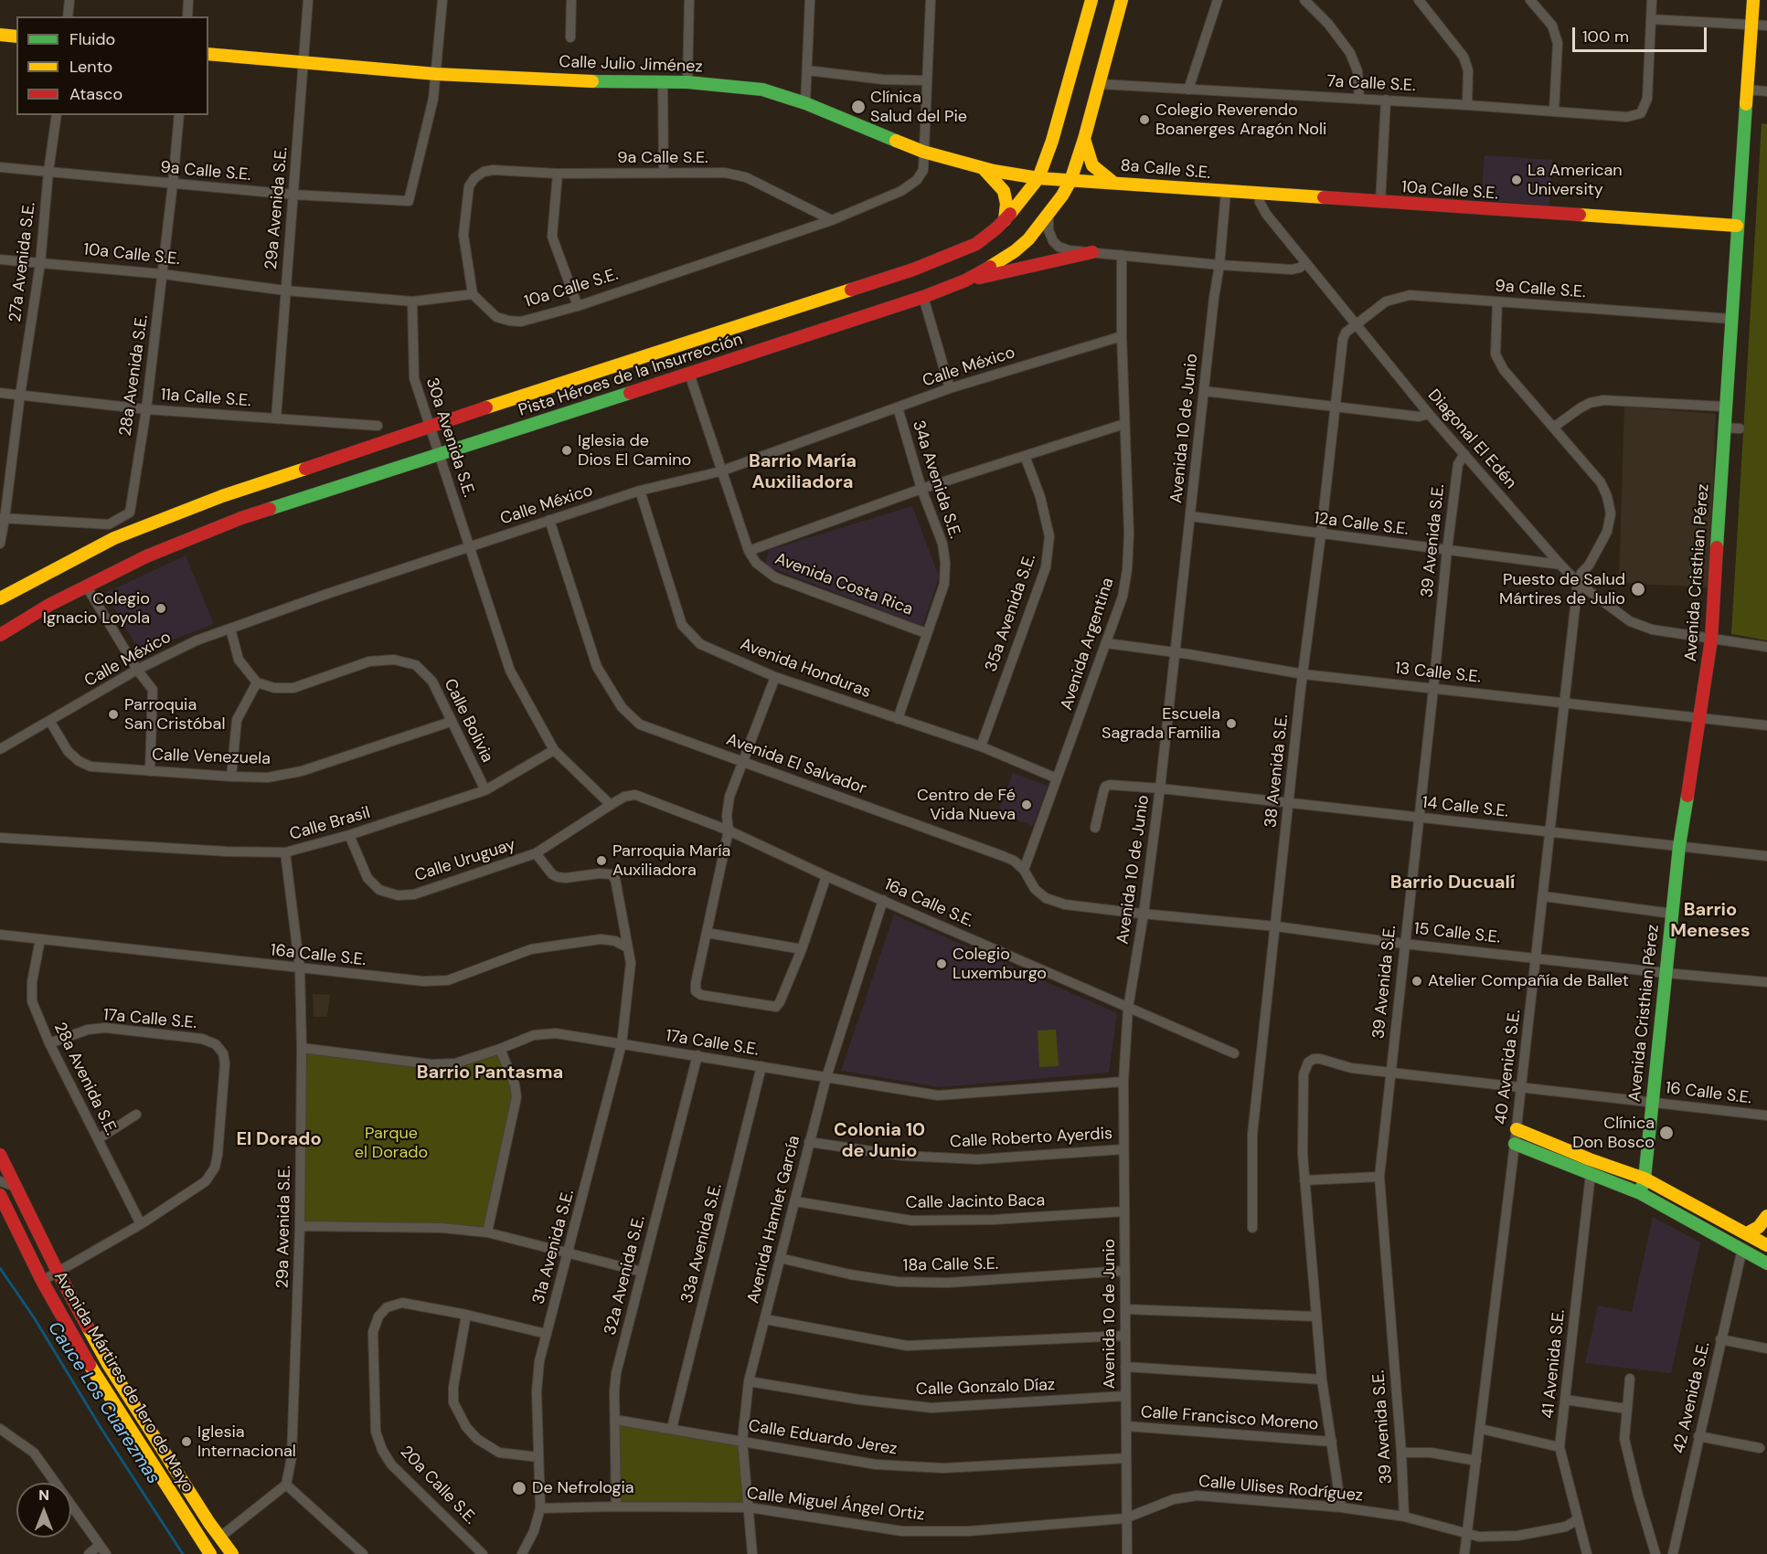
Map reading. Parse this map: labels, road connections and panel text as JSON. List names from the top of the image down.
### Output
{
  "streets": {
    "main road": [
      "Calle Julio Jiménez",
      "8a Calle S.E.",
      "10a Calle S.E.",
      "Pista Héroes de la Insurrección",
      "Avenida Cristhian Pérez",
      "Avenida Mártires de 1ero de Mayo"
    ],
    "street": [
      "7a Calle S.E.",
      "9a Calle S.E.",
      "29a Avenida S.E.",
      "27a Avenida S.E.",
      "Calle México",
      "28a Avenida S.E.",
      "11a Calle S.E.",
      "Avenida 10 de Junio",
      "30a Avenida S.E.",
      "Diagonal El Edén",
      "34a Avenida S.E.",
      "12a Calle S.E.",
      "39 Avenida S.E.",
      "Avenida Costa Rica",
      "35a Avenida S.E.",
      "Avenida Argentina",
      "Avenida Honduras",
      "13 Calle S.E.",
      "Calle Bolivia",
      "Calle Venezuela",
      "Avenida El Salvador",
      "38 Avenida S.E.",
      "14 Calle S.E.",
      "Calle Brasil",
      "Calle Uruguay",
      "16a Calle S.E.",
      "15 Calle S.E.",
      "17a Calle S.E.",
      "40 Avenida S.E.",
      "16 Calle S.E.",
      "Calle Roberto Ayerdis",
      "Calle Jacinto Baca",
      "Avenida Hamlet García",
      "33a Avenida S.E.",
      "31a Avenida S.E.",
      "18a Calle S.E.",
      "32a Avenida S.E.",
      "41 Avenida S.E.",
      "Calle Gonzalo Díaz",
      "42 Avenida S.E.",
      "Calle Francisco Moreno",
      "Calle Eduardo Jerez",
      "20a Calle S.E.",
      "Calle Ulises Rodríguez",
      "Calle Miguel Ángel Ortiz"
    ]
  },
  "crossings": [
    ["Calle Julio Jiménez", "9a Calle S.E."],
    ["Calle Julio Jiménez", "8a Calle S.E."],
    ["Calle Julio Jiménez", "10a Calle S.E."],
    ["Calle Julio Jiménez", "29a Avenida S.E."],
    ["Calle Julio Jiménez", "Pista Héroes de la Insurrección"],
    ["7a Calle S.E.", "Pista Héroes de la Insurrección"],
    ["9a Calle S.E.", "10a Calle S.E."],
    ["9a Calle S.E.", "29a Avenida S.E."],
    ["9a Calle S.E.", "27a Avenida S.E."],
    ["9a Calle S.E.", "28a Avenida S.E."],
    ["9a Calle S.E.", "Diagonal El Edén"],
    ["9a Calle S.E.", "Avenida Cristhian Pérez"],
    ["9a Calle S.E.", "38 Avenida S.E."],
    ["8a Calle S.E.", "10a Calle S.E."],
    ["8a Calle S.E.", "Pista Héroes de la Insurrección"],
    ["8a Calle S.E.", "Avenida 10 de Junio"],
    ["8a Calle S.E.", "Diagonal El Edén"],
    ["10a Calle S.E.", "29a Avenida S.E."],
    ["10a Calle S.E.", "27a Avenida S.E."],
    ["10a Calle S.E.", "28a Avenida S.E."],
    ["10a Calle S.E.", "30a Avenida S.E."],
    ["10a Calle S.E.", "Diagonal El Edén"],
    ["10a Calle S.E.", "Avenida Cristhian Pérez"],
    ["29a Avenida S.E.", "11a Calle S.E."],
    ["29a Avenida S.E.", "Calle Brasil"],
    ["29a Avenida S.E.", "16a Calle S.E."],
    ["29a Avenida S.E.", "17a Calle S.E."],
    ["27a Avenida S.E.", "28a Avenida S.E."],
    ["27a Avenida S.E.", "11a Calle S.E."],
    ["Calle México", "30a Avenida S.E."],
    ["Calle México", "34a Avenida S.E."],
    ["Calle México", "Avenida Costa Rica"],
    ["Calle México", "Avenida Argentina"],
    ["Calle México", "Avenida Honduras"],
    ["Calle México", "Calle Venezuela"],
    ["Calle México", "Avenida El Salvador"],
    ["28a Avenida S.E.", "11a Calle S.E."],
    ["28a Avenida S.E.", "16a Calle S.E."],
    ["28a Avenida S.E.", "17a Calle S.E."],
    ["Pista Héroes de la Insurrección", "30a Avenida S.E."],
    ["Pista Héroes de la Insurrección", "Avenida Costa Rica"],
    ["Avenida 10 de Junio", "12a Calle S.E."],
    ["Avenida 10 de Junio", "13 Calle S.E."],
    ["Avenida 10 de Junio", "Avenida El Salvador"],
    ["Avenida 10 de Junio", "14 Calle S.E."],
    ["Avenida 10 de Junio", "16a Calle S.E."],
    ["Avenida 10 de Junio", "15 Calle S.E."],
    ["Avenida 10 de Junio", "17a Calle S.E."],
    ["Avenida 10 de Junio", "Calle Roberto Ayerdis"],
    ["Avenida 10 de Junio", "Calle Jacinto Baca"],
    ["Avenida 10 de Junio", "18a Calle S.E."],
    ["Avenida 10 de Junio", "Calle Gonzalo Díaz"],
    ["Avenida 10 de Junio", "Calle Francisco Moreno"],
    ["Avenida 10 de Junio", "Calle Eduardo Jerez"],
    ["Avenida 10 de Junio", "Calle Ulises Rodríguez"],
    ["Avenida 10 de Junio", "Calle Miguel Ángel Ortiz"],
    ["30a Avenida S.E.", "Calle Brasil"],
    ["30a Avenida S.E.", "Calle Uruguay"],
    ["30a Avenida S.E.", "16a Calle S.E."],
    ["Diagonal El Edén", "12a Calle S.E."],
    ["Diagonal El Edén", "39 Avenida S.E."],
    ["Diagonal El Edén", "Avenida Cristhian Pérez"],
    ["Diagonal El Edén", "38 Avenida S.E."],
    ["Diagonal El Edén", "40 Avenida S.E."],
    ["34a Avenida S.E.", "Avenida Costa Rica"],
    ["34a Avenida S.E.", "Avenida Honduras"],
    ["12a Calle S.E.", "39 Avenida S.E."],
    ["12a Calle S.E.", "38 Avenida S.E."],
    ["39 Avenida S.E.", "13 Calle S.E."],
    ["39 Avenida S.E.", "14 Calle S.E."],
    ["39 Avenida S.E.", "15 Calle S.E."],
    ["39 Avenida S.E.", "16 Calle S.E."],
    ["39 Avenida S.E.", "Calle Ulises Rodríguez"],
    ["Avenida Cristhian Pérez", "13 Calle S.E."],
    ["Avenida Cristhian Pérez", "14 Calle S.E."],
    ["Avenida Cristhian Pérez", "15 Calle S.E."],
    ["Avenida Cristhian Pérez", "16 Calle S.E."],
    ["35a Avenida S.E.", "Avenida Honduras"],
    ["Avenida Argentina", "Avenida Honduras"],
    ["Avenida Argentina", "13 Calle S.E."],
    ["Avenida Argentina", "Avenida El Salvador"],
    ["13 Calle S.E.", "38 Avenida S.E."],
    ["13 Calle S.E.", "40 Avenida S.E."],
    ["Calle Bolivia", "Calle Venezuela"],
    ["Calle Bolivia", "Calle Brasil"],
    ["Avenida El Salvador", "15 Calle S.E."],
    ["38 Avenida S.E.", "14 Calle S.E."],
    ["38 Avenida S.E.", "15 Calle S.E."],
    ["14 Calle S.E.", "40 Avenida S.E."],
    ["Calle Brasil", "Calle Uruguay"],
    ["Calle Uruguay", "16a Calle S.E."],
    ["Calle Uruguay", "31a Avenida S.E."],
    ["16a Calle S.E.", "Avenida Hamlet García"],
    ["16a Calle S.E.", "31a Avenida S.E."],
    ["15 Calle S.E.", "40 Avenida S.E."],
    ["17a Calle S.E.", "Avenida Hamlet García"],
    ["17a Calle S.E.", "33a Avenida S.E."],
    ["17a Calle S.E.", "31a Avenida S.E."],
    ["17a Calle S.E.", "32a Avenida S.E."],
    ["40 Avenida S.E.", "16 Calle S.E."],
    ["40 Avenida S.E.", "Calle Ulises Rodríguez"],
    ["Calle Roberto Ayerdis", "Avenida Hamlet García"],
    ["Calle Jacinto Baca", "Avenida Hamlet García"],
    ["Avenida Hamlet García", "18a Calle S.E."],
    ["Avenida Hamlet García", "Calle Gonzalo Díaz"],
    ["Avenida Hamlet García", "Calle Eduardo Jerez"],
    ["Avenida Hamlet García", "Calle Miguel Ángel Ortiz"],
    ["33a Avenida S.E.", "Calle Eduardo Jerez"],
    ["31a Avenida S.E.", "Calle Miguel Ángel Ortiz"],
    ["32a Avenida S.E.", "Calle Eduardo Jerez"],
    ["32a Avenida S.E.", "Calle Miguel Ángel Ortiz"],
    ["41 Avenida S.E.", "Calle Ulises Rodríguez"],
    ["Calle Ulises Rodríguez", "Calle Miguel Ángel Ortiz"]
  ],
  "districts": [
    "Barrio María Auxiliadora",
    "Barrio Ducualí",
    "Barrio Meneses",
    "Barrio Pantasma",
    "Colonia 10 de Junio",
    "El Dorado"
  ],
  "water": ["Cauce Los Cuarezmas"],
  "parks": ["Parque el Dorado"],
  "places": [
    "Clínica Salud del Pie",
    "Colegio Reverendo Boanerges Aragón Noli",
    "La American University",
    "Iglesia de Dios El Camino",
    "Puesto de Salud Mártires de Julio",
    "Colegio Ignacio Loyola",
    "Parroquia San Cristóbal",
    "Escuela Sagrada Familia",
    "Centro de Fé Vida Nueva",
    "Parroquia María Auxiliadora",
    "Colegio Luxemburgo",
    "Atelier Compañía de Ballet",
    "Clínica Don Bosco",
    "Iglesia Internacional",
    "De Nefrologia"
  ],
  "legend": ["Fluido", "Lento", "Atasco"],
  "scale_bar": "100 m",
  "north": "top"
}
